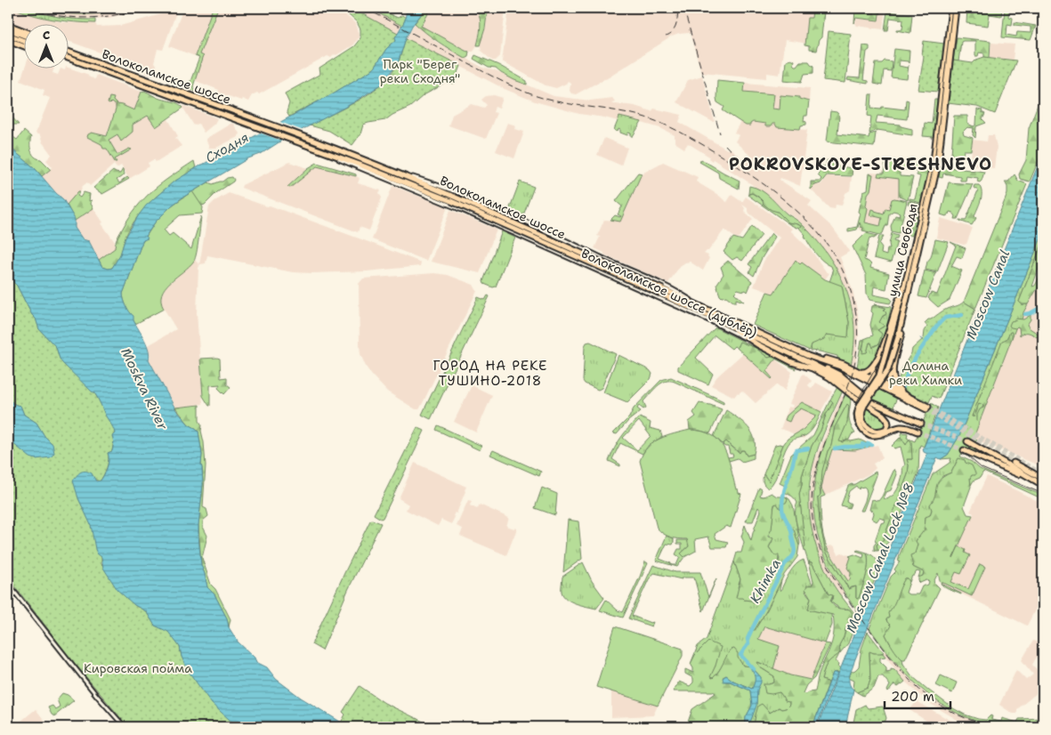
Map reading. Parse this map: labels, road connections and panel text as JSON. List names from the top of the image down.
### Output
{
  "streets": {
    "main road": ["Волоколамское шоссе", "улица Свободы", "Волоколамское шоссе (дублёр)"]
  },
  "crossings": [
    ["Волоколамское шоссе", "Волоколамское шоссе (дублёр)"],
    ["улица Свободы", "Волоколамское шоссе (дублёр)"]
  ],
  "districts": ["POKROVSKOYE-STRESHNEVO", "ГОРОД НА РЕКЕ ТУШИНО-2018"],
  "water": [
    "Сходня",
    "Moscow Canal",
    "Moskva River",
    "Moscow Canal Lock №8",
    "Khimka"
  ],
  "parks": ["Парк \"Берег реки Сходня\"", "Долина реки Химки", "Кировская пойма"],
  "scale_bar": "200 m",
  "north": "top"
}
